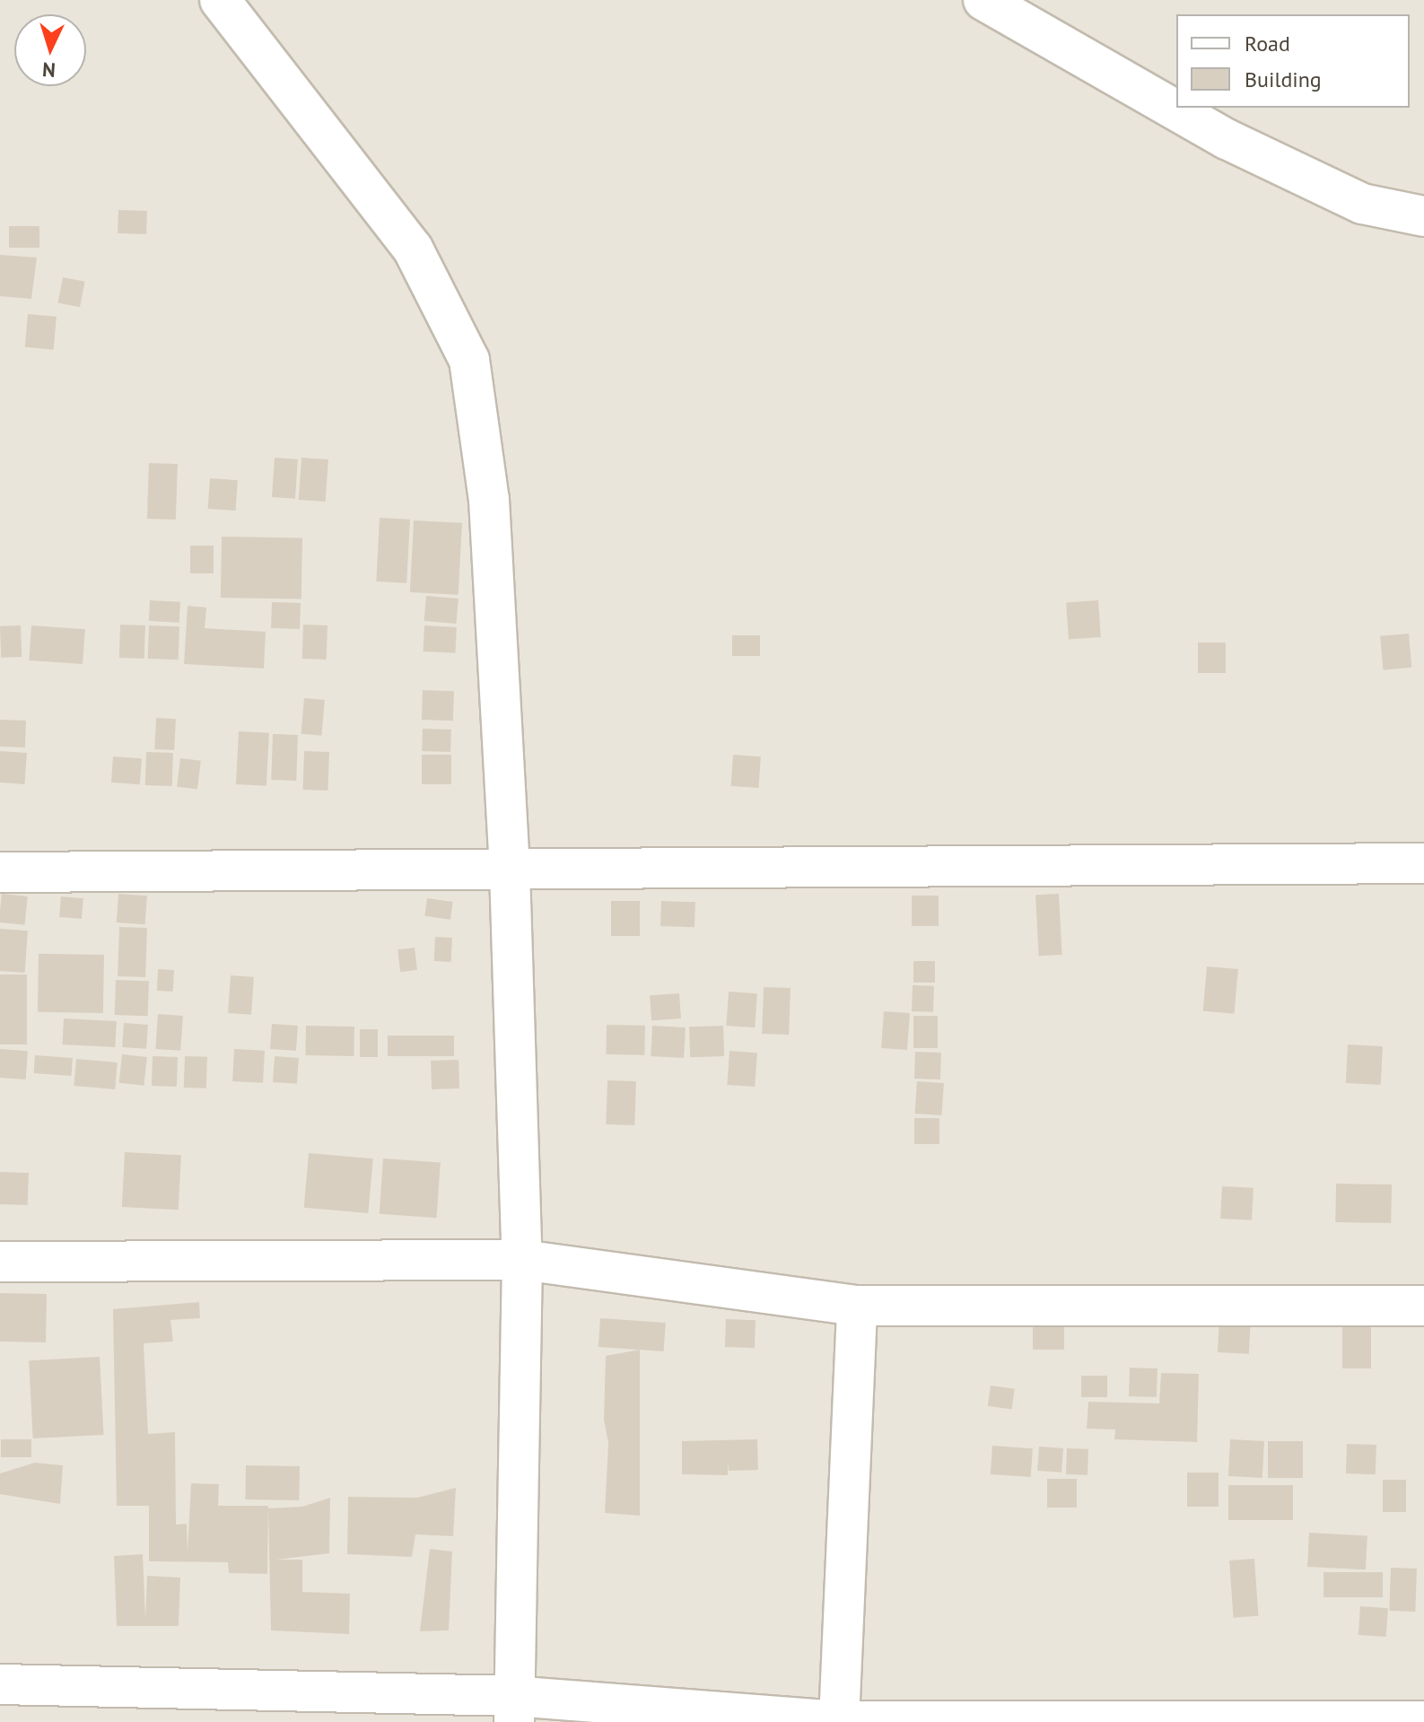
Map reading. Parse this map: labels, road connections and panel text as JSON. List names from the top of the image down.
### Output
{
  "legend": ["Road", "Building"],
  "north": "bottom"
}
